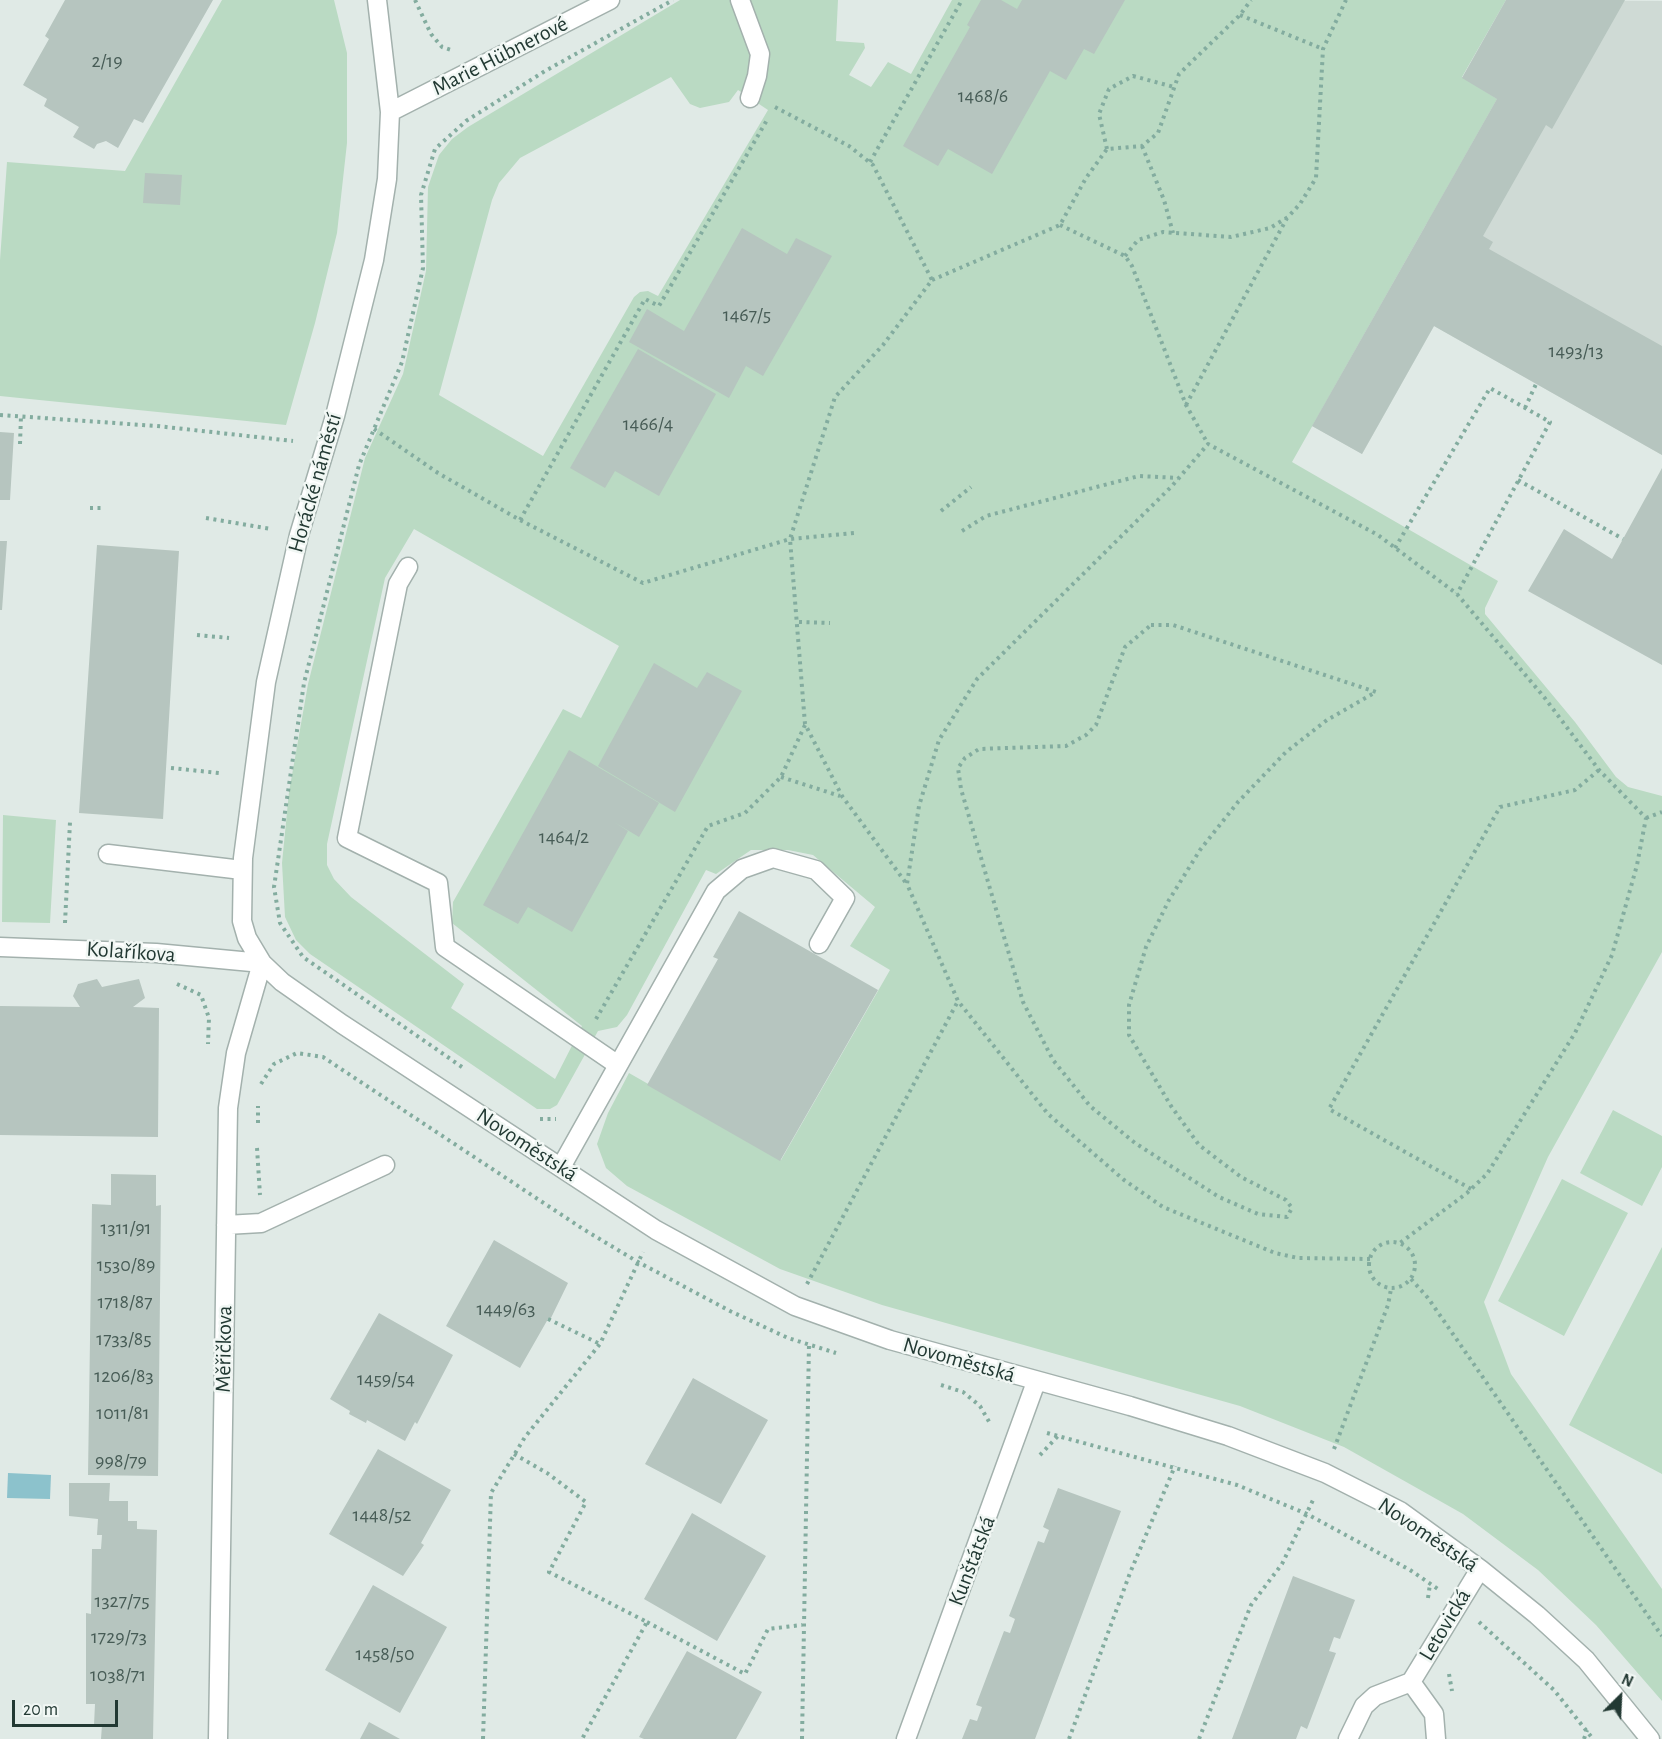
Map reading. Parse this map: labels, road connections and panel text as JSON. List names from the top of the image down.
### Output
{
  "streets": {
    "street": [
      "Marie Hübnerové",
      "Horácké náměstí",
      "Kolaříkova",
      "Novoměstská",
      "Měřičkova",
      "Kunštátská",
      "Letovická"
    ]
  },
  "crossings": [
    ["Marie Hübnerové", "Horácké náměstí"],
    ["Horácké náměstí", "Kolaříkova"],
    ["Horácké náměstí", "Novoměstská"],
    ["Horácké náměstí", "Měřičkova"],
    ["Kolaříkova", "Novoměstská"],
    ["Kolaříkova", "Měřičkova"],
    ["Novoměstská", "Měřičkova"],
    ["Novoměstská", "Kunštátská"],
    ["Novoměstská", "Letovická"]
  ],
  "house_numbers": [
    "2/19",
    "1468/6",
    "1467/5",
    "1493/13",
    "1466/4",
    "1464/2",
    "1311/91",
    "1530/89",
    "1718/87",
    "1449/63",
    "1733/85",
    "1206/83",
    "1459/54",
    "1011/81",
    "998/79",
    "1448/52",
    "1327/75",
    "1729/73",
    "1458/50",
    "1038/71"
  ],
  "scale_bar": "20 m",
  "north": "top right"
}
